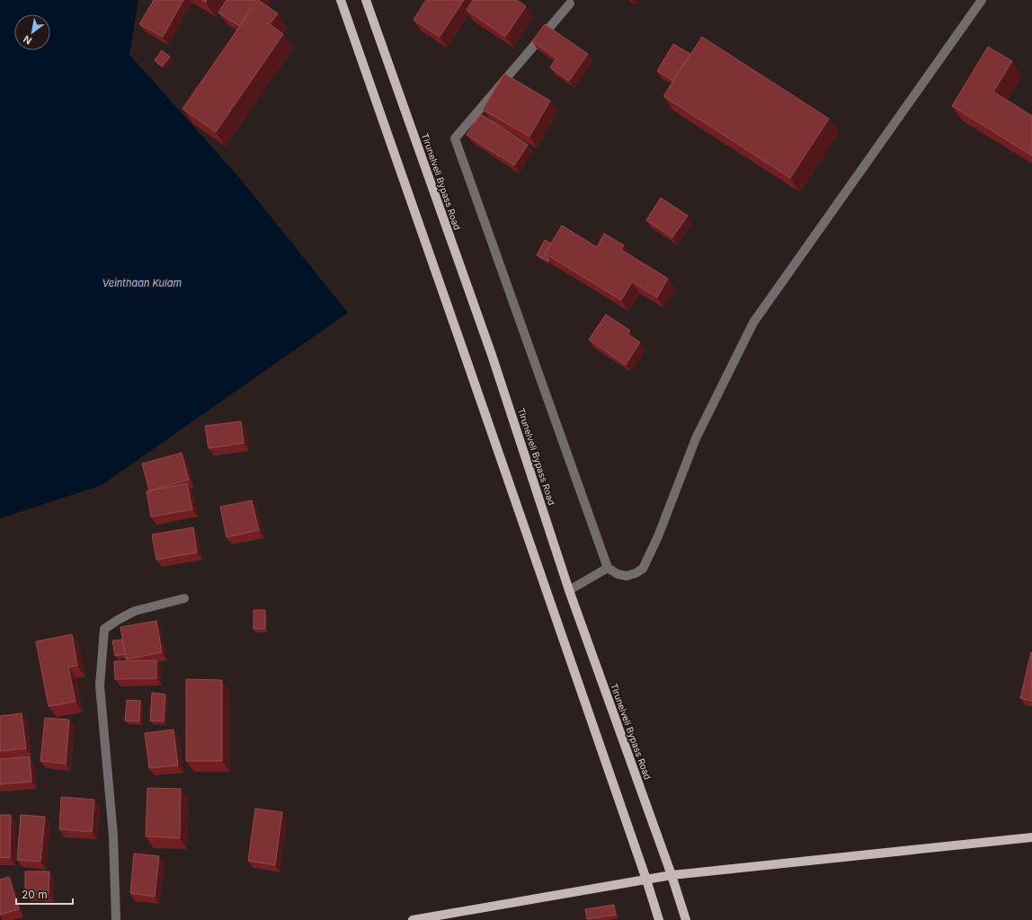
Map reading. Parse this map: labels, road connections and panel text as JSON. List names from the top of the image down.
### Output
{
  "streets": {
    "main road": ["Tirunelveli Bypass Road"]
  },
  "water": ["Veinthaan Kulam"],
  "scale_bar": "20 m",
  "north": "bottom left"
}
